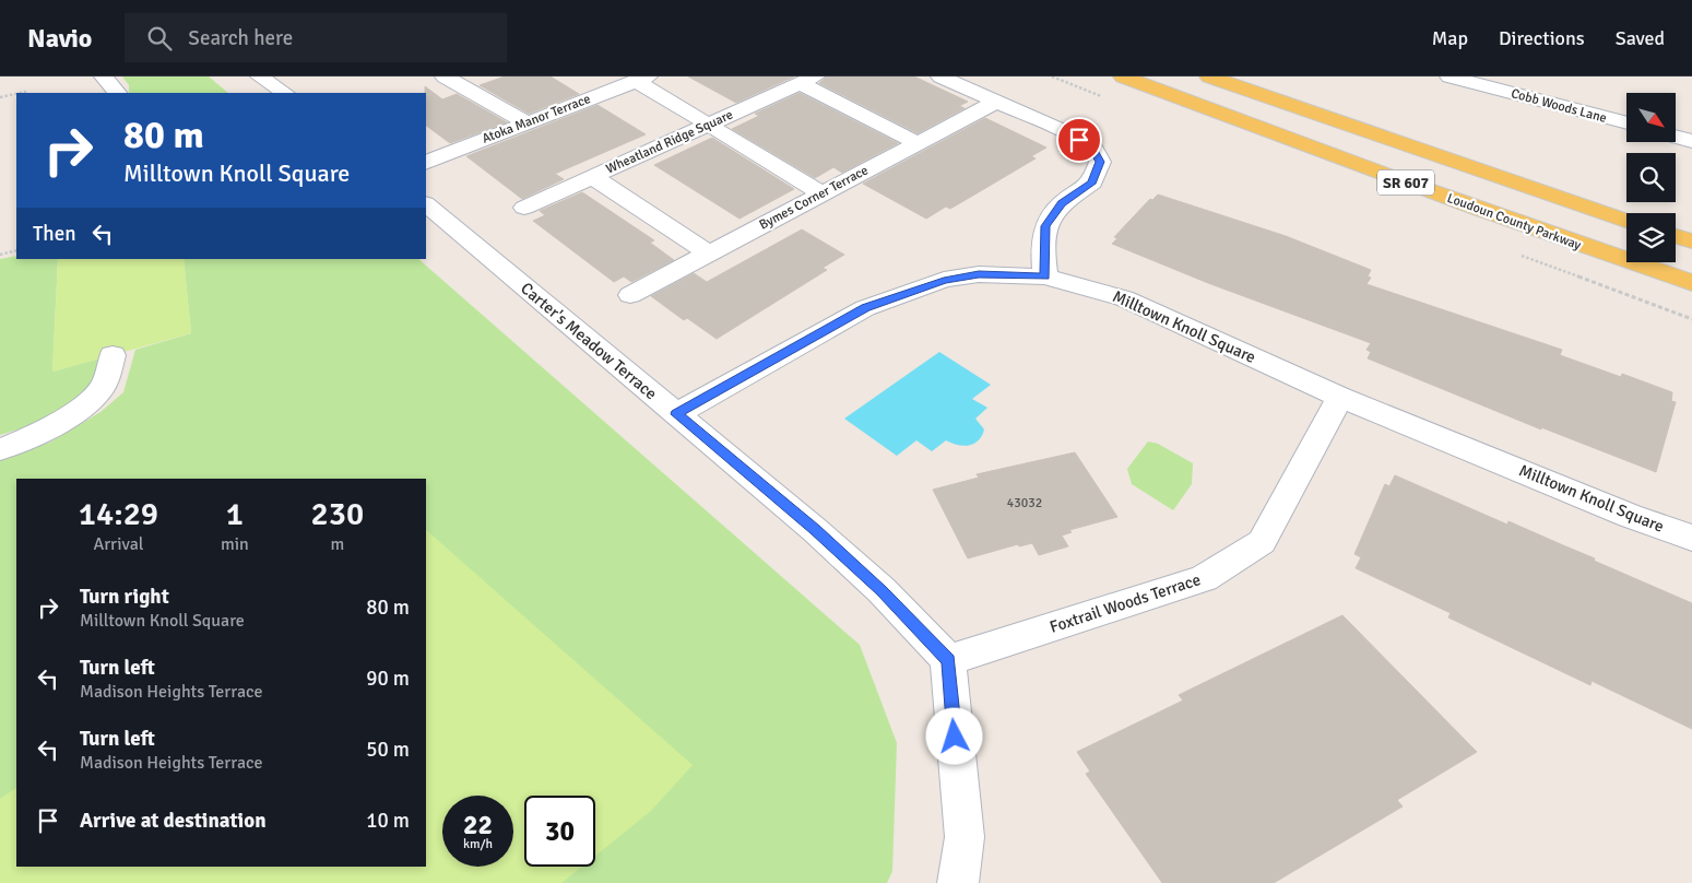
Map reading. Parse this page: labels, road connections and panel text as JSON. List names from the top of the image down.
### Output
{
  "streets": {
    "main road": ["SR 607", "Loudoun County Parkway"],
    "street": [
      "Cobb Woods Lane",
      "Atoka Manor Terrace",
      "Wheatland Ridge Square",
      "Bymes Corner Terrace",
      "Milltown Knoll Square",
      "Carter's Meadow Terrace",
      "Foxtrail Woods Terrace"
    ]
  },
  "crossings": [
    ["Milltown Knoll Square", "Carter's Meadow Terrace"],
    ["Milltown Knoll Square", "Foxtrail Woods Terrace"],
    ["Carter's Meadow Terrace", "Foxtrail Woods Terrace"]
  ],
  "house_numbers": ["43032"],
  "north": "bottom right",
  "page": {
    "header": "Navio",
    "search": "Search here",
    "nav": ["Map", "Directions", "Saved"],
    "turn": ["80 m", "Milltown Knoll Square"],
    "then": "Then",
    "eta": [
      "14:29",
      "Arrival",
      "1",
      "min",
      "230",
      "m"
    ],
    "list": [
      {
        "name": "Turn right",
        "note": "Milltown Knoll Square",
        "value": "80 m"
      },
      {
        "name": "Turn left",
        "note": "Madison Heights Terrace",
        "value": "90 m"
      },
      {
        "name": "Turn left",
        "note": "Madison Heights Terrace",
        "value": "50 m"
      },
      {
        "name": "Arrive at destination",
        "value": "10 m"
      }
    ],
    "speed": "22 km/h",
    "limit": "30"
  }
}
